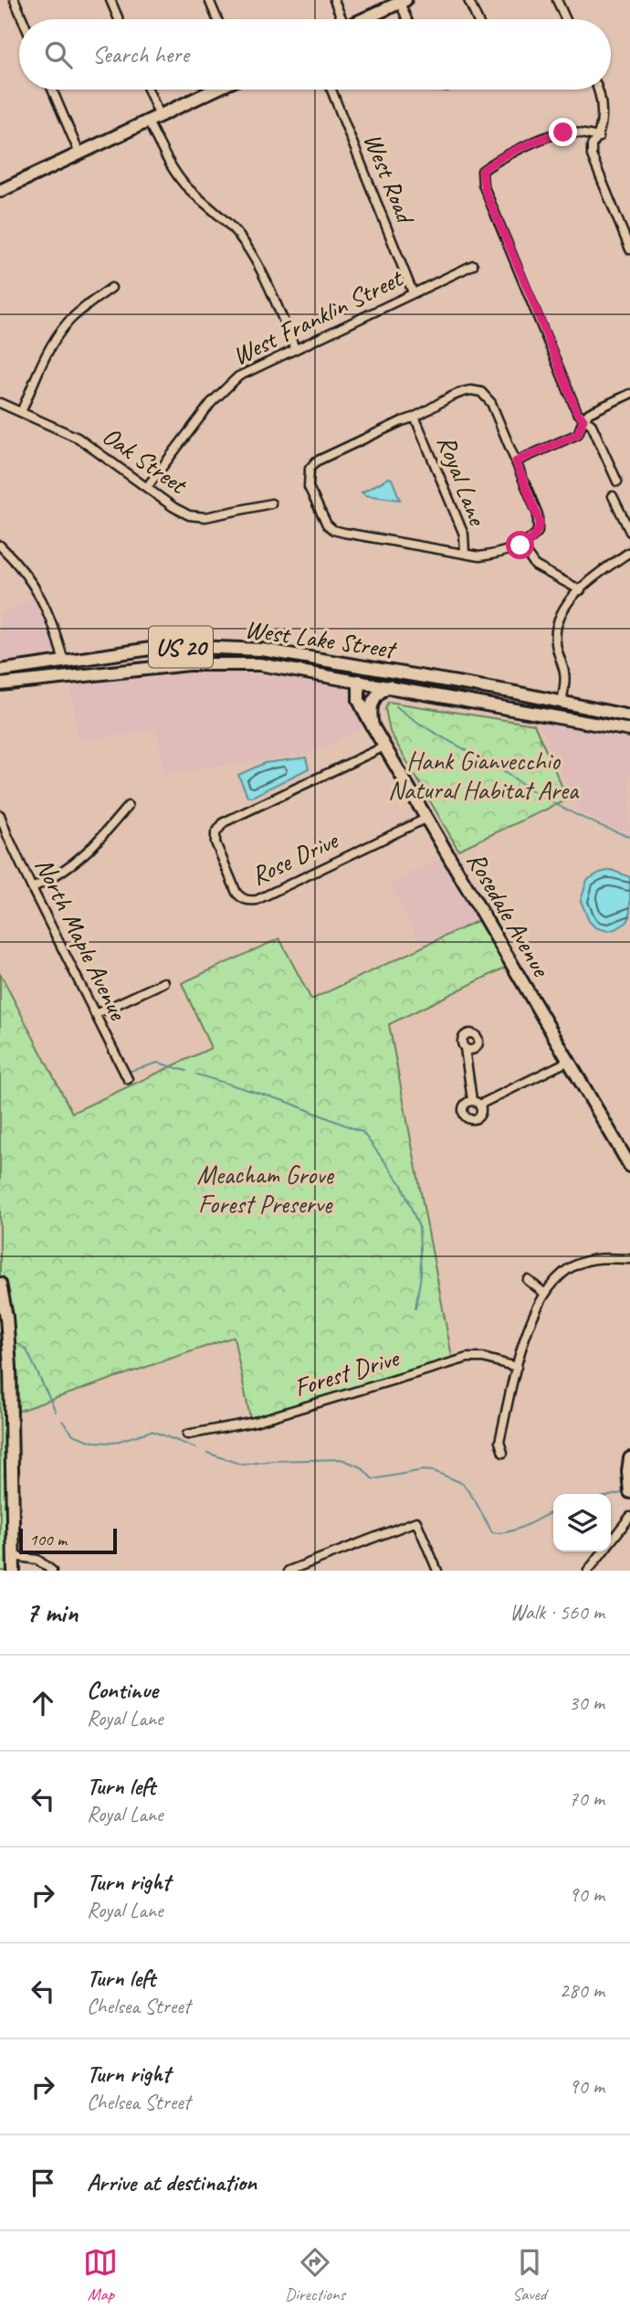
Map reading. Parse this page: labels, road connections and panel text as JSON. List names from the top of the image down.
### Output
{
  "streets": {
    "main road": ["West Lake Street", "US 20", "Rosedale Avenue"],
    "street": [
      "West Road",
      "West Franklin Street",
      "Oak Street",
      "Royal Lane",
      "Rose Drive",
      "North Maple Avenue",
      "Forest Drive"
    ]
  },
  "crossings": [
    ["West Road", "West Franklin Street"],
    ["West Franklin Street", "Oak Street"],
    ["West Lake Street", "Rosedale Avenue"],
    ["Rose Drive", "Rosedale Avenue"]
  ],
  "parks": ["Hank Gianvecchio Natural Habitat Area", "Meacham Grove Forest Preserve"],
  "scale_bar": "100 m",
  "page": {
    "search": "Search here",
    "scale": "100 m",
    "heading": ["7 min", "Walk · 560 m"],
    "list": [
      ["Continue", "Royal Lane", "30 m"],
      ["Turn left", "Royal Lane", "70 m"],
      ["Turn right", "Royal Lane", "90 m"],
      ["Turn left", "Chelsea Street", "280 m"],
      ["Turn right", "Chelsea Street", "90 m"],
      "Arrive at destination"
    ],
    "nav": ["Map", "Directions", "Saved"]
  }
}
